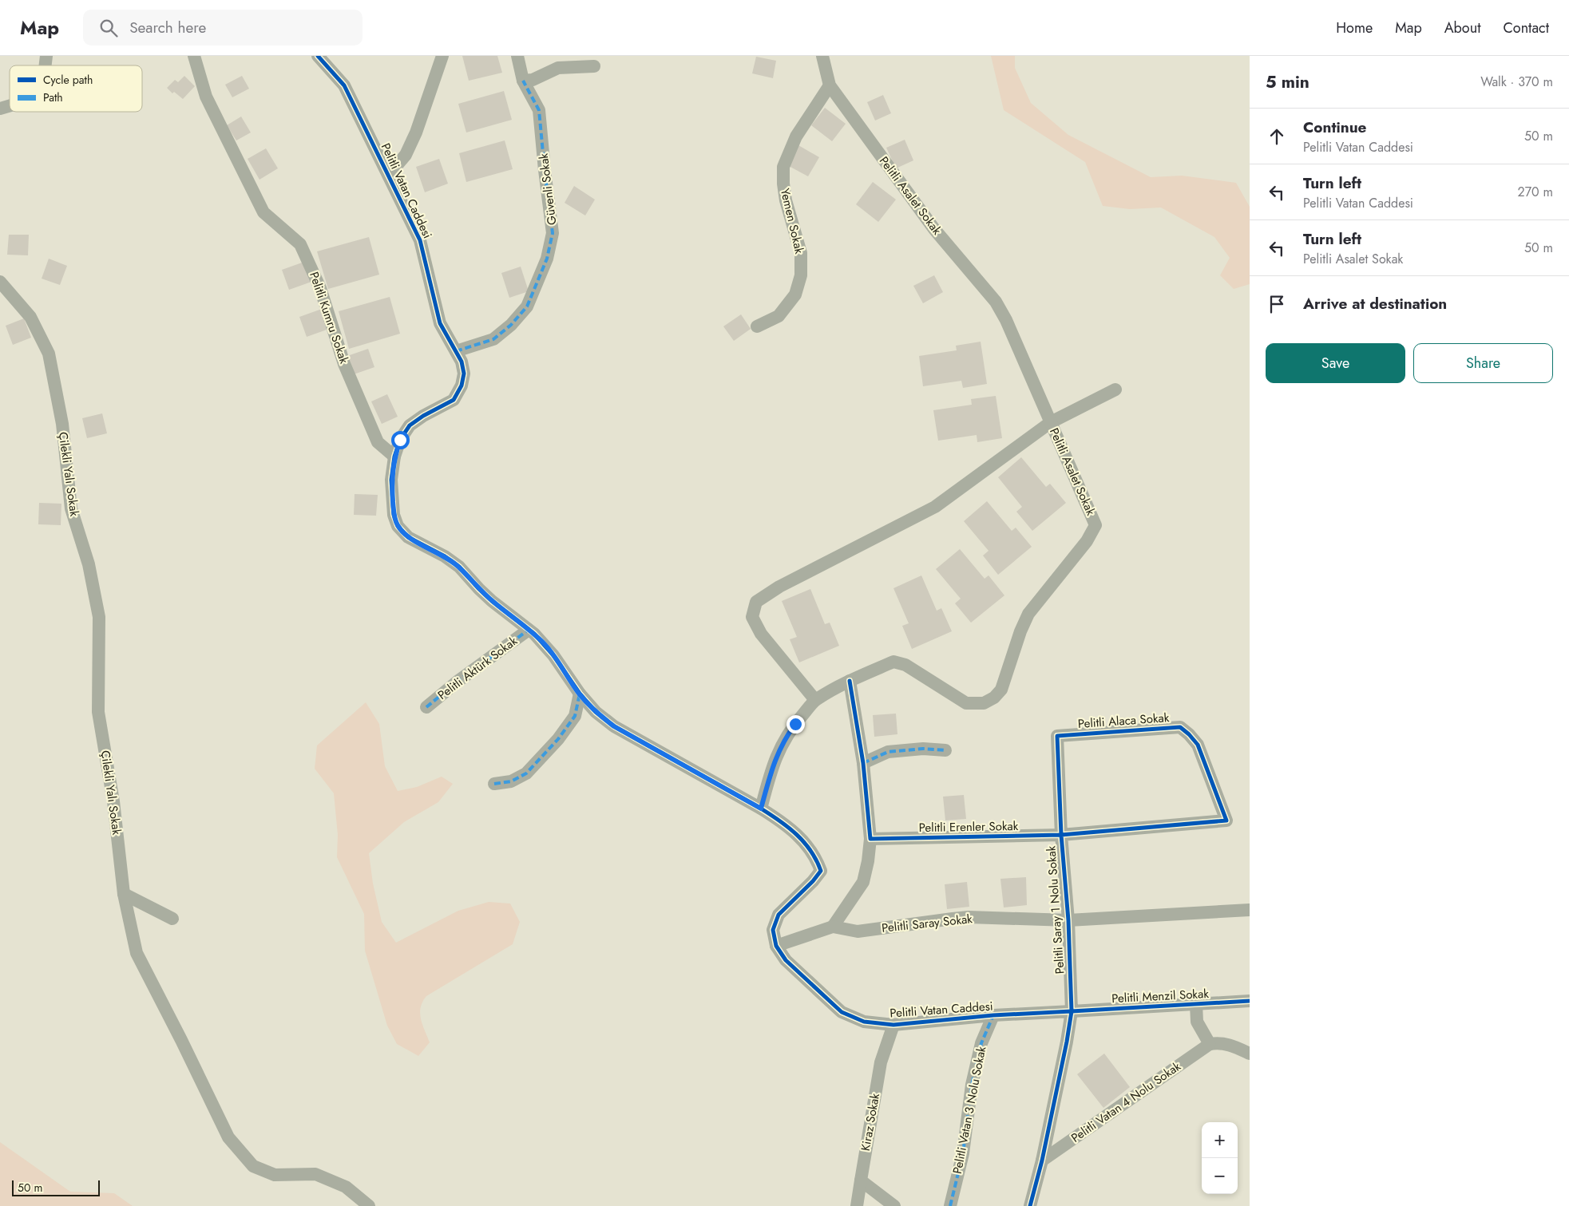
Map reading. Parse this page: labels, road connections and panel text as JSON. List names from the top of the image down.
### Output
{
  "streets": {
    "street": [
      "Güvenli Sokak",
      "Pelitli Vatan Caddesi",
      "Pelitli Asalet Sokak",
      "Yemen Sokak",
      "Pelitli Kumru Sokak",
      "Çilekli Yalı Sokak",
      "Pelitli Aktürk Sokak",
      "Pelitli Alaca Sokak",
      "Pelitli Erenler Sokak",
      "Pelitli Saray 1 Nolu Sokak",
      "Pelitli Saray Sokak",
      "Pelitli Menzil Sokak",
      "Pelitli Vatan 4 Nolu Sokak",
      "Pelitli Vatan 3 Nolu Sokak",
      "Kiraz Sokak"
    ]
  },
  "crossings": [
    ["Güvenli Sokak", "Pelitli Vatan Caddesi"],
    ["Pelitli Vatan Caddesi", "Pelitli Asalet Sokak"],
    ["Pelitli Vatan Caddesi", "Pelitli Kumru Sokak"],
    ["Pelitli Vatan Caddesi", "Pelitli Aktürk Sokak"],
    ["Pelitli Vatan Caddesi", "Pelitli Saray 1 Nolu Sokak"],
    ["Pelitli Vatan Caddesi", "Pelitli Saray Sokak"],
    ["Pelitli Vatan Caddesi", "Pelitli Menzil Sokak"],
    ["Pelitli Vatan Caddesi", "Pelitli Vatan 3 Nolu Sokak"],
    ["Pelitli Vatan Caddesi", "Kiraz Sokak"],
    ["Pelitli Asalet Sokak", "Yemen Sokak"],
    ["Pelitli Alaca Sokak", "Pelitli Erenler Sokak"],
    ["Pelitli Alaca Sokak", "Pelitli Saray 1 Nolu Sokak"],
    ["Pelitli Erenler Sokak", "Pelitli Saray 1 Nolu Sokak"],
    ["Pelitli Saray 1 Nolu Sokak", "Pelitli Saray Sokak"],
    ["Pelitli Saray 1 Nolu Sokak", "Pelitli Menzil Sokak"]
  ],
  "legend": ["Cycle path", "Path"],
  "scale_bar": "50 m",
  "page": {
    "header": "Map",
    "search": "Search here",
    "nav": [
      "Home",
      "Map",
      "About",
      "Contact"
    ],
    "heading": ["5 min", "Walk · 370 m"],
    "list": [
      ["Continue", "Pelitli Vatan Caddesi", "50 m"],
      ["Turn left", "Pelitli Vatan Caddesi", "270 m"],
      ["Turn left", "Pelitli Asalet Sokak", "50 m"],
      "Arrive at destination"
    ],
    "buttons": ["Save", "Share"],
    "map_buttons": ["+", "−"],
    "scale": "50 m"
  }
}
